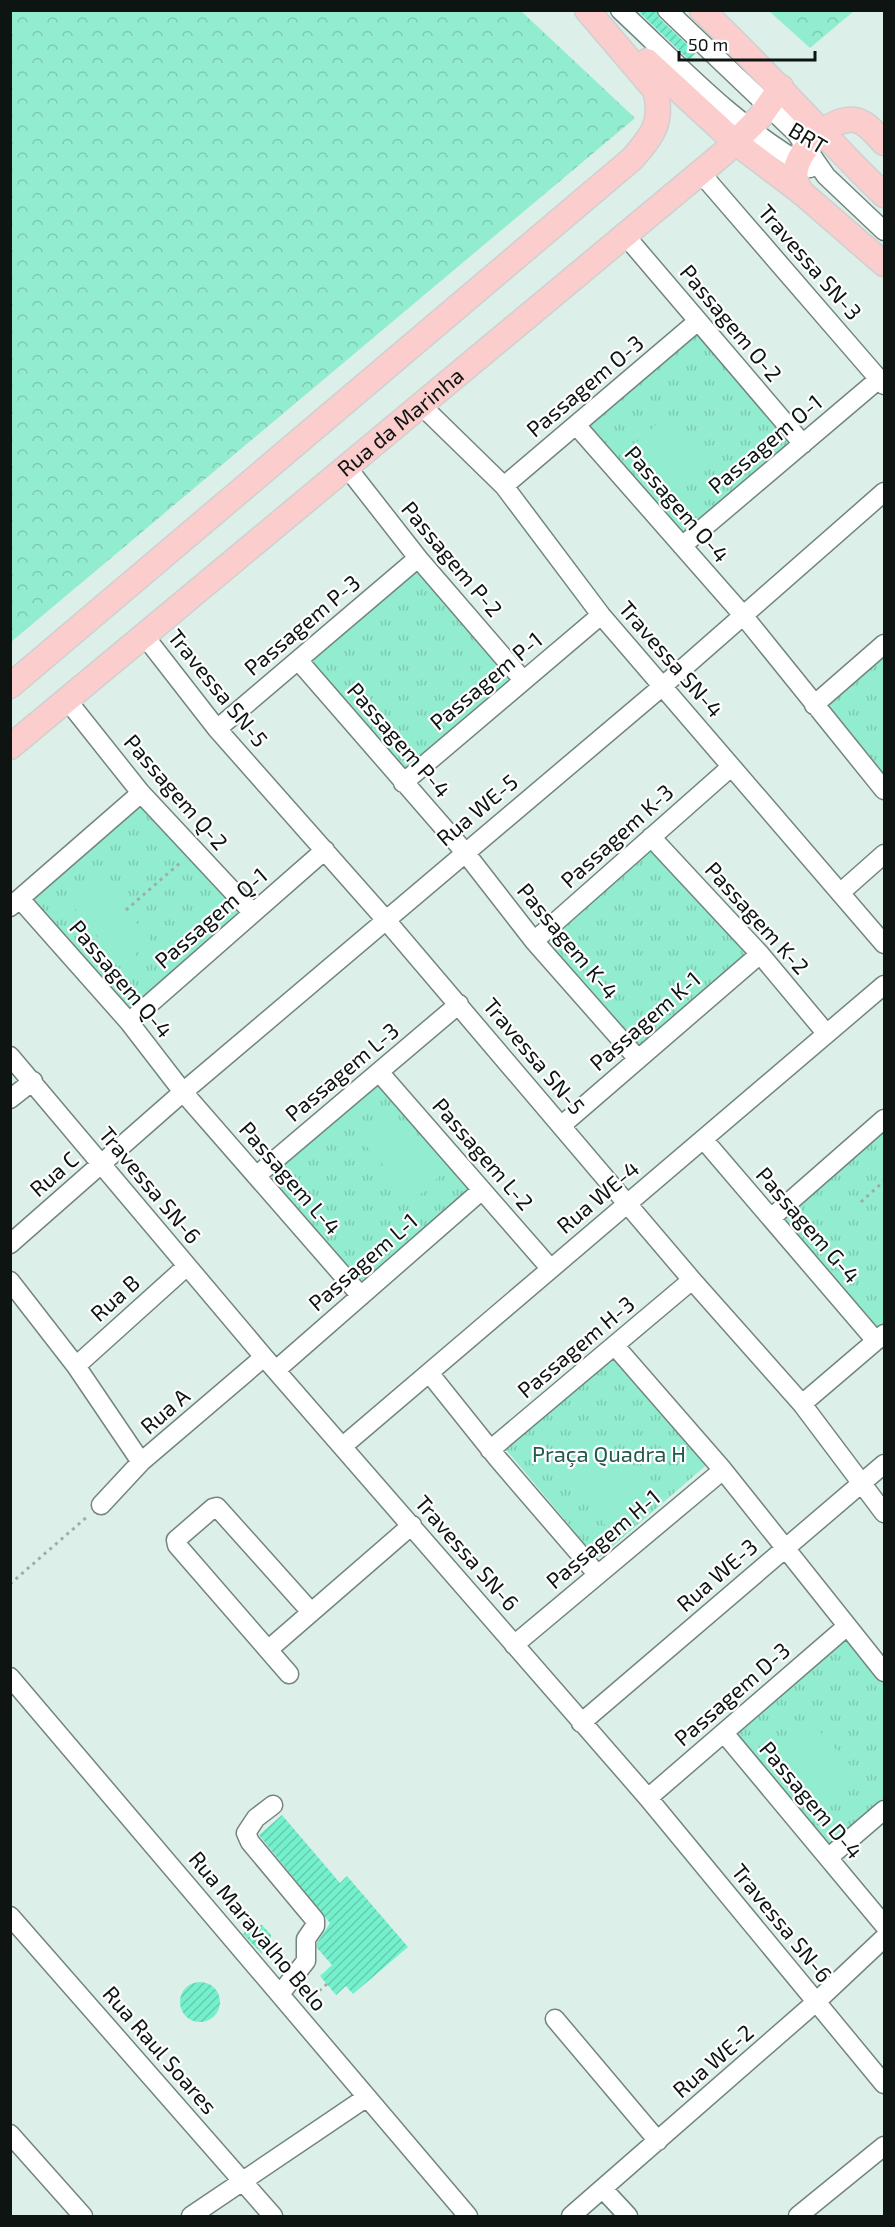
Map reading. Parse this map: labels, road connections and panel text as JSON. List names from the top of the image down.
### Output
{
  "streets": {
    "main road": ["Rua da Marinha"],
    "street": [
      "BRT",
      "Travessa SN-3",
      "Passagem O-2",
      "Passagem O-3",
      "Passagem O-1",
      "Passagem O-4",
      "Passagem P-2",
      "Passagem P-3",
      "Travessa SN-4",
      "Passagem P-1",
      "Travessa SN-5",
      "Passagem P-4",
      "Passagem Q-2",
      "Rua WE-5",
      "Passagem K-3",
      "Passagem Q-1",
      "Passagem K-2",
      "Passagem K-4",
      "Passagem Q-4",
      "Passagem K-1",
      "Passagem L-3",
      "Passagem L-2",
      "Rua C",
      "Passagem L-4",
      "Travessa SN-6",
      "Rua WE-4",
      "Passagem G-4",
      "Passagem L-1",
      "Rua B",
      "Passagem H-3",
      "Rua A",
      "Passagem H-1",
      "Rua WE-3",
      "Passagem D-3",
      "Passagem D-4",
      "Rua Maravalho Belo",
      "Rua Raul Soares",
      "Rua WE-2"
    ]
  },
  "crossings": [
    ["BRT", "Rua da Marinha"],
    ["Travessa SN-3", "Rua da Marinha"],
    ["Travessa SN-3", "Passagem O-1"],
    ["Passagem O-2", "Passagem O-3"],
    ["Passagem O-2", "Rua da Marinha"],
    ["Passagem O-2", "Passagem O-1"],
    ["Passagem O-3", "Passagem O-4"],
    ["Passagem O-3", "Travessa SN-4"],
    ["Rua da Marinha", "Passagem P-2"],
    ["Rua da Marinha", "Travessa SN-4"],
    ["Rua da Marinha", "Travessa SN-5"],
    ["Rua da Marinha", "Passagem Q-2"],
    ["Passagem O-1", "Passagem O-4"],
    ["Passagem O-4", "Rua WE-5"],
    ["Passagem P-2", "Passagem P-3"],
    ["Passagem P-2", "Passagem P-1"],
    ["Passagem P-3", "Travessa SN-5"],
    ["Passagem P-3", "Passagem P-4"],
    ["Travessa SN-4", "Passagem P-1"],
    ["Travessa SN-4", "Rua WE-5"],
    ["Travessa SN-4", "Passagem K-3"],
    ["Passagem P-1", "Passagem P-4"],
    ["Travessa SN-5", "Rua WE-5"],
    ["Travessa SN-5", "Passagem Q-1"],
    ["Travessa SN-5", "Passagem K-1"],
    ["Travessa SN-5", "Passagem L-3"],
    ["Travessa SN-5", "Rua WE-4"],
    ["Travessa SN-5", "Passagem H-3"],
    ["Travessa SN-5", "Rua WE-3"],
    ["Passagem P-4", "Rua WE-5"],
    ["Passagem P-4", "Passagem K-4"],
    ["Passagem Q-2", "Passagem Q-1"],
    ["Rua WE-5", "Passagem K-4"],
    ["Rua WE-5", "Passagem Q-4"],
    ["Rua WE-5", "Rua C"],
    ["Rua WE-5", "Passagem L-4"],
    ["Rua WE-5", "Travessa SN-6"],
    ["Passagem K-3", "Passagem K-2"],
    ["Passagem K-3", "Passagem K-4"],
    ["Passagem Q-1", "Passagem Q-4"],
    ["Passagem K-2", "Passagem K-1"],
    ["Passagem K-2", "Rua WE-4"],
    ["Passagem K-4", "Passagem K-1"],
    ["Passagem Q-4", "Passagem L-4"],
    ["Passagem L-3", "Passagem L-2"],
    ["Passagem L-3", "Passagem L-4"],
    ["Passagem L-2", "Rua WE-4"],
    ["Passagem L-2", "Passagem L-1"],
    ["Rua C", "Travessa SN-6"],
    ["Passagem L-4", "Passagem L-1"],
    ["Travessa SN-6", "Rua WE-4"],
    ["Travessa SN-6", "Passagem L-1"],
    ["Travessa SN-6", "Rua B"],
    ["Travessa SN-6", "Rua A"],
    ["Travessa SN-6", "Passagem H-1"],
    ["Travessa SN-6", "Rua WE-3"],
    ["Travessa SN-6", "Passagem D-3"],
    ["Travessa SN-6", "Rua WE-2"],
    ["Rua WE-4", "Passagem G-4"],
    ["Passagem L-1", "Rua A"],
    ["Passagem D-3", "Passagem D-4"]
  ],
  "parks": ["Praça Quadra H"],
  "scale_bar": "50 m"
}
